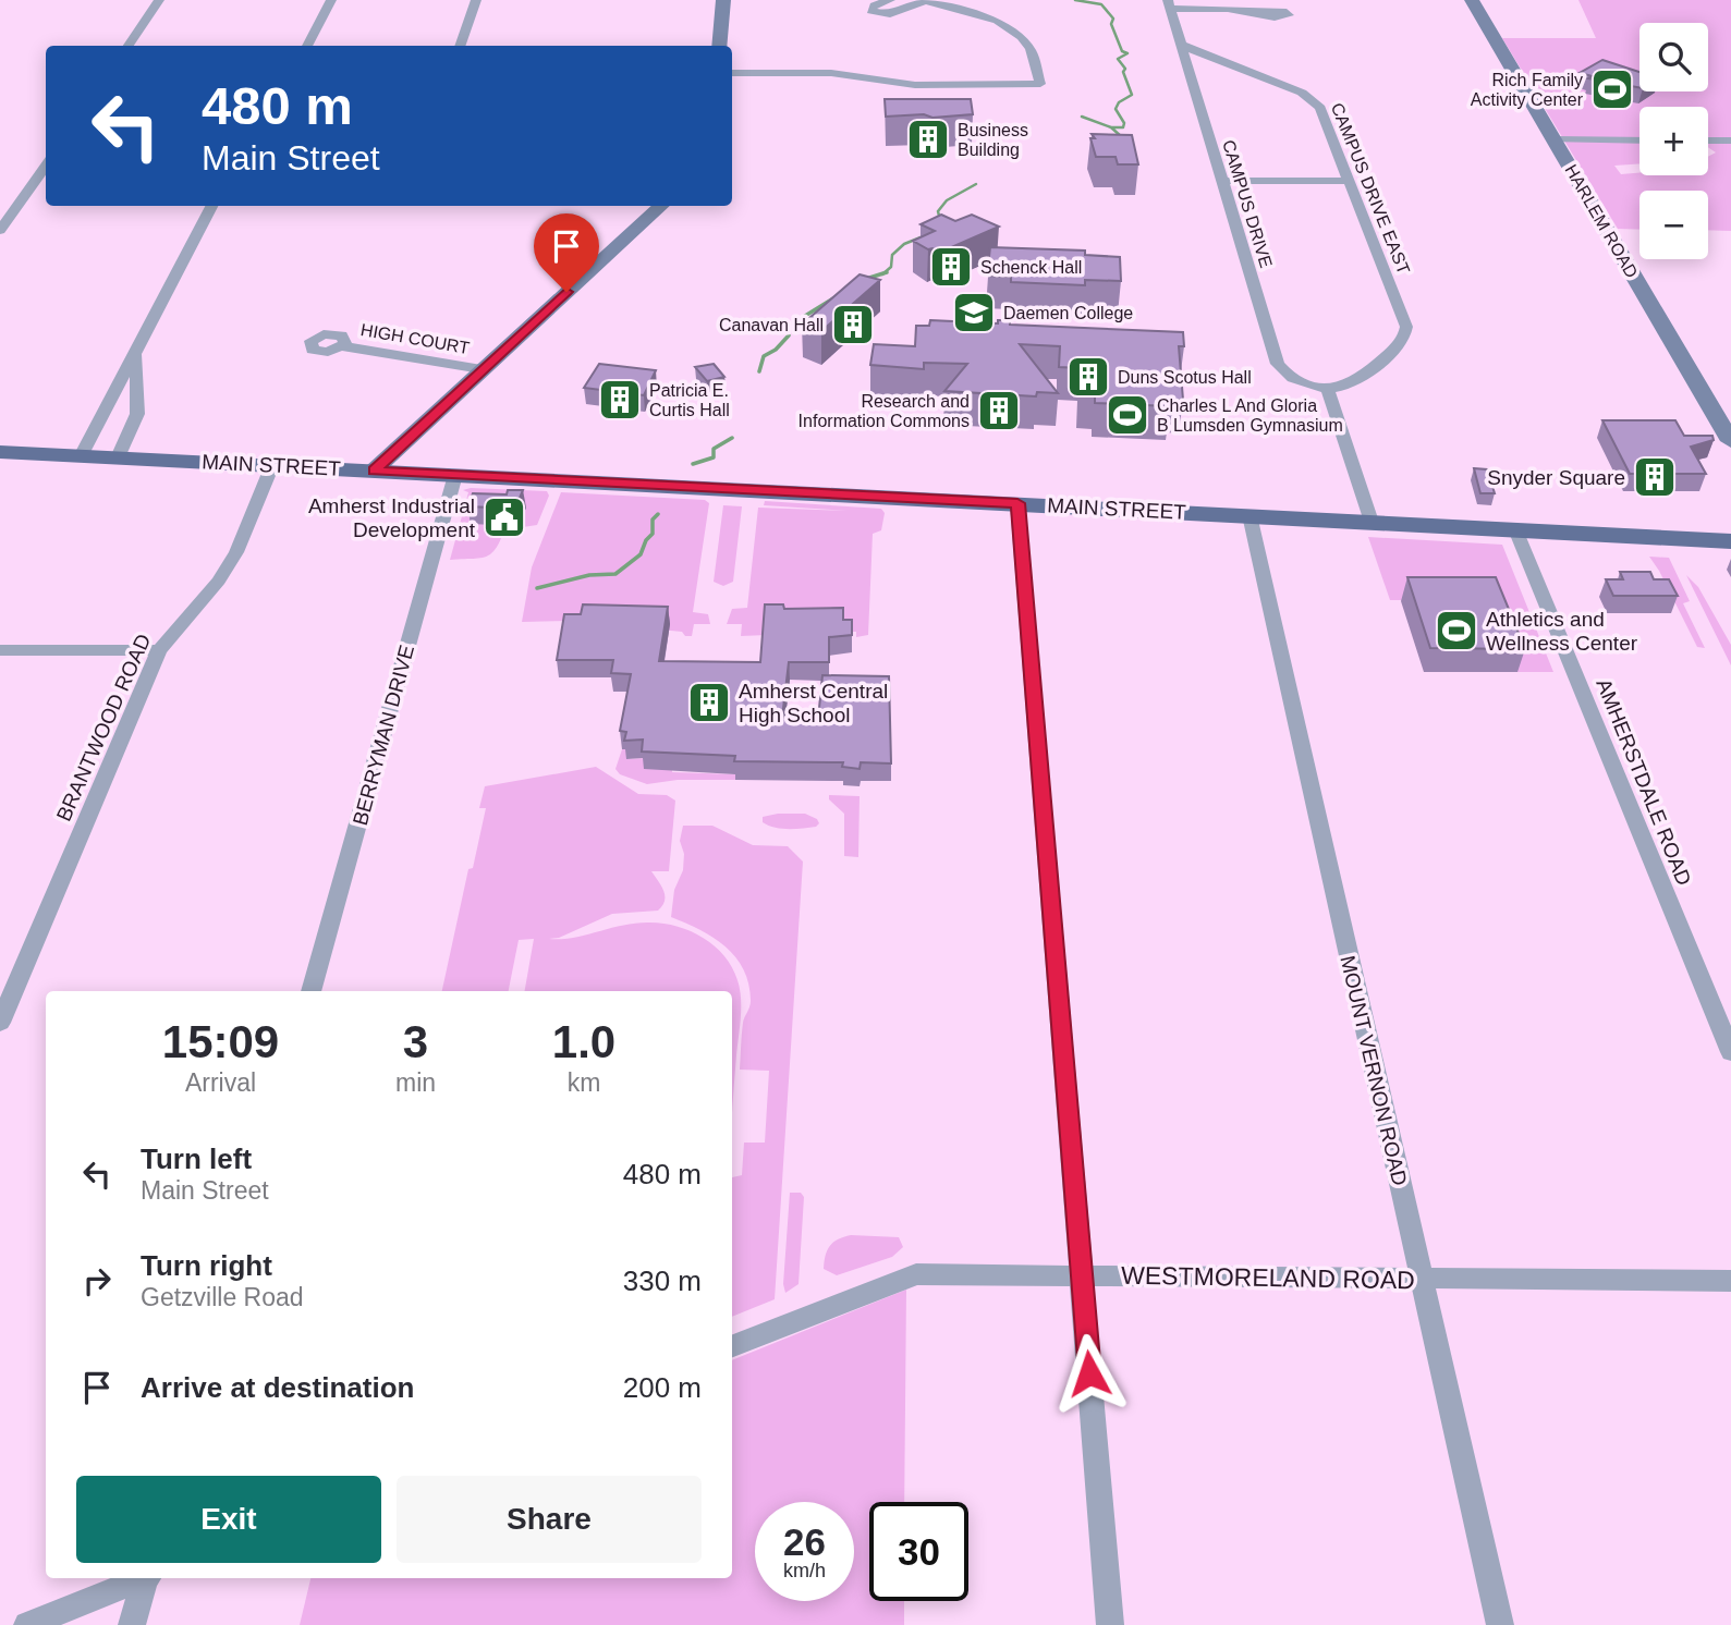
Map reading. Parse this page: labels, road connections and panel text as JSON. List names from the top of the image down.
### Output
{
  "streets": {
    "main road": ["HARLEM ROAD", "MAIN STREET"],
    "street": [
      "CAMPUS DRIVE EAST",
      "CAMPUS DRIVE",
      "HIGH COURT",
      "BRANTWOOD ROAD",
      "BERRYMAN DRIVE",
      "AMHERSTDALE ROAD",
      "MOUNT VERNON ROAD",
      "WESTMORELAND ROAD"
    ]
  },
  "crossings": [
    ["CAMPUS DRIVE EAST", "CAMPUS DRIVE"],
    ["MAIN STREET", "BRANTWOOD ROAD"],
    ["MAIN STREET", "BERRYMAN DRIVE"],
    ["MAIN STREET", "AMHERSTDALE ROAD"],
    ["MAIN STREET", "MOUNT VERNON ROAD"],
    ["MOUNT VERNON ROAD", "WESTMORELAND ROAD"]
  ],
  "places": {
    "sports": ["Rich Family Activity Center", "Charles L And Gloria B Lumsden Gymnasium", "Athletics and Wellness Center"],
    "building": [
      "Business Building",
      "Schenck Hall",
      "Canavan Hall",
      "Duns Scotus Hall",
      "Patricia E. Curtis Hall",
      "Research and Information Commons",
      "Snyder Square",
      "Amherst Central High School"
    ],
    "school or university": ["Daemen College"],
    "public building": ["Amherst Industrial Development"]
  },
  "page": {
    "map_buttons": ["+", "−"],
    "turn": ["480 m", "Main Street"],
    "eta": [
      "15:09",
      "Arrival",
      "3",
      "min",
      "1.0",
      "km"
    ],
    "list": [
      {
        "name": "Turn left",
        "note": "Main Street",
        "value": "480 m"
      },
      {
        "name": "Turn right",
        "note": "Getzville Road",
        "value": "330 m"
      },
      {
        "name": "Arrive at destination",
        "value": "200 m"
      }
    ],
    "buttons": ["Exit", "Share"],
    "speed": "26 km/h",
    "limit": "30"
  }
}
